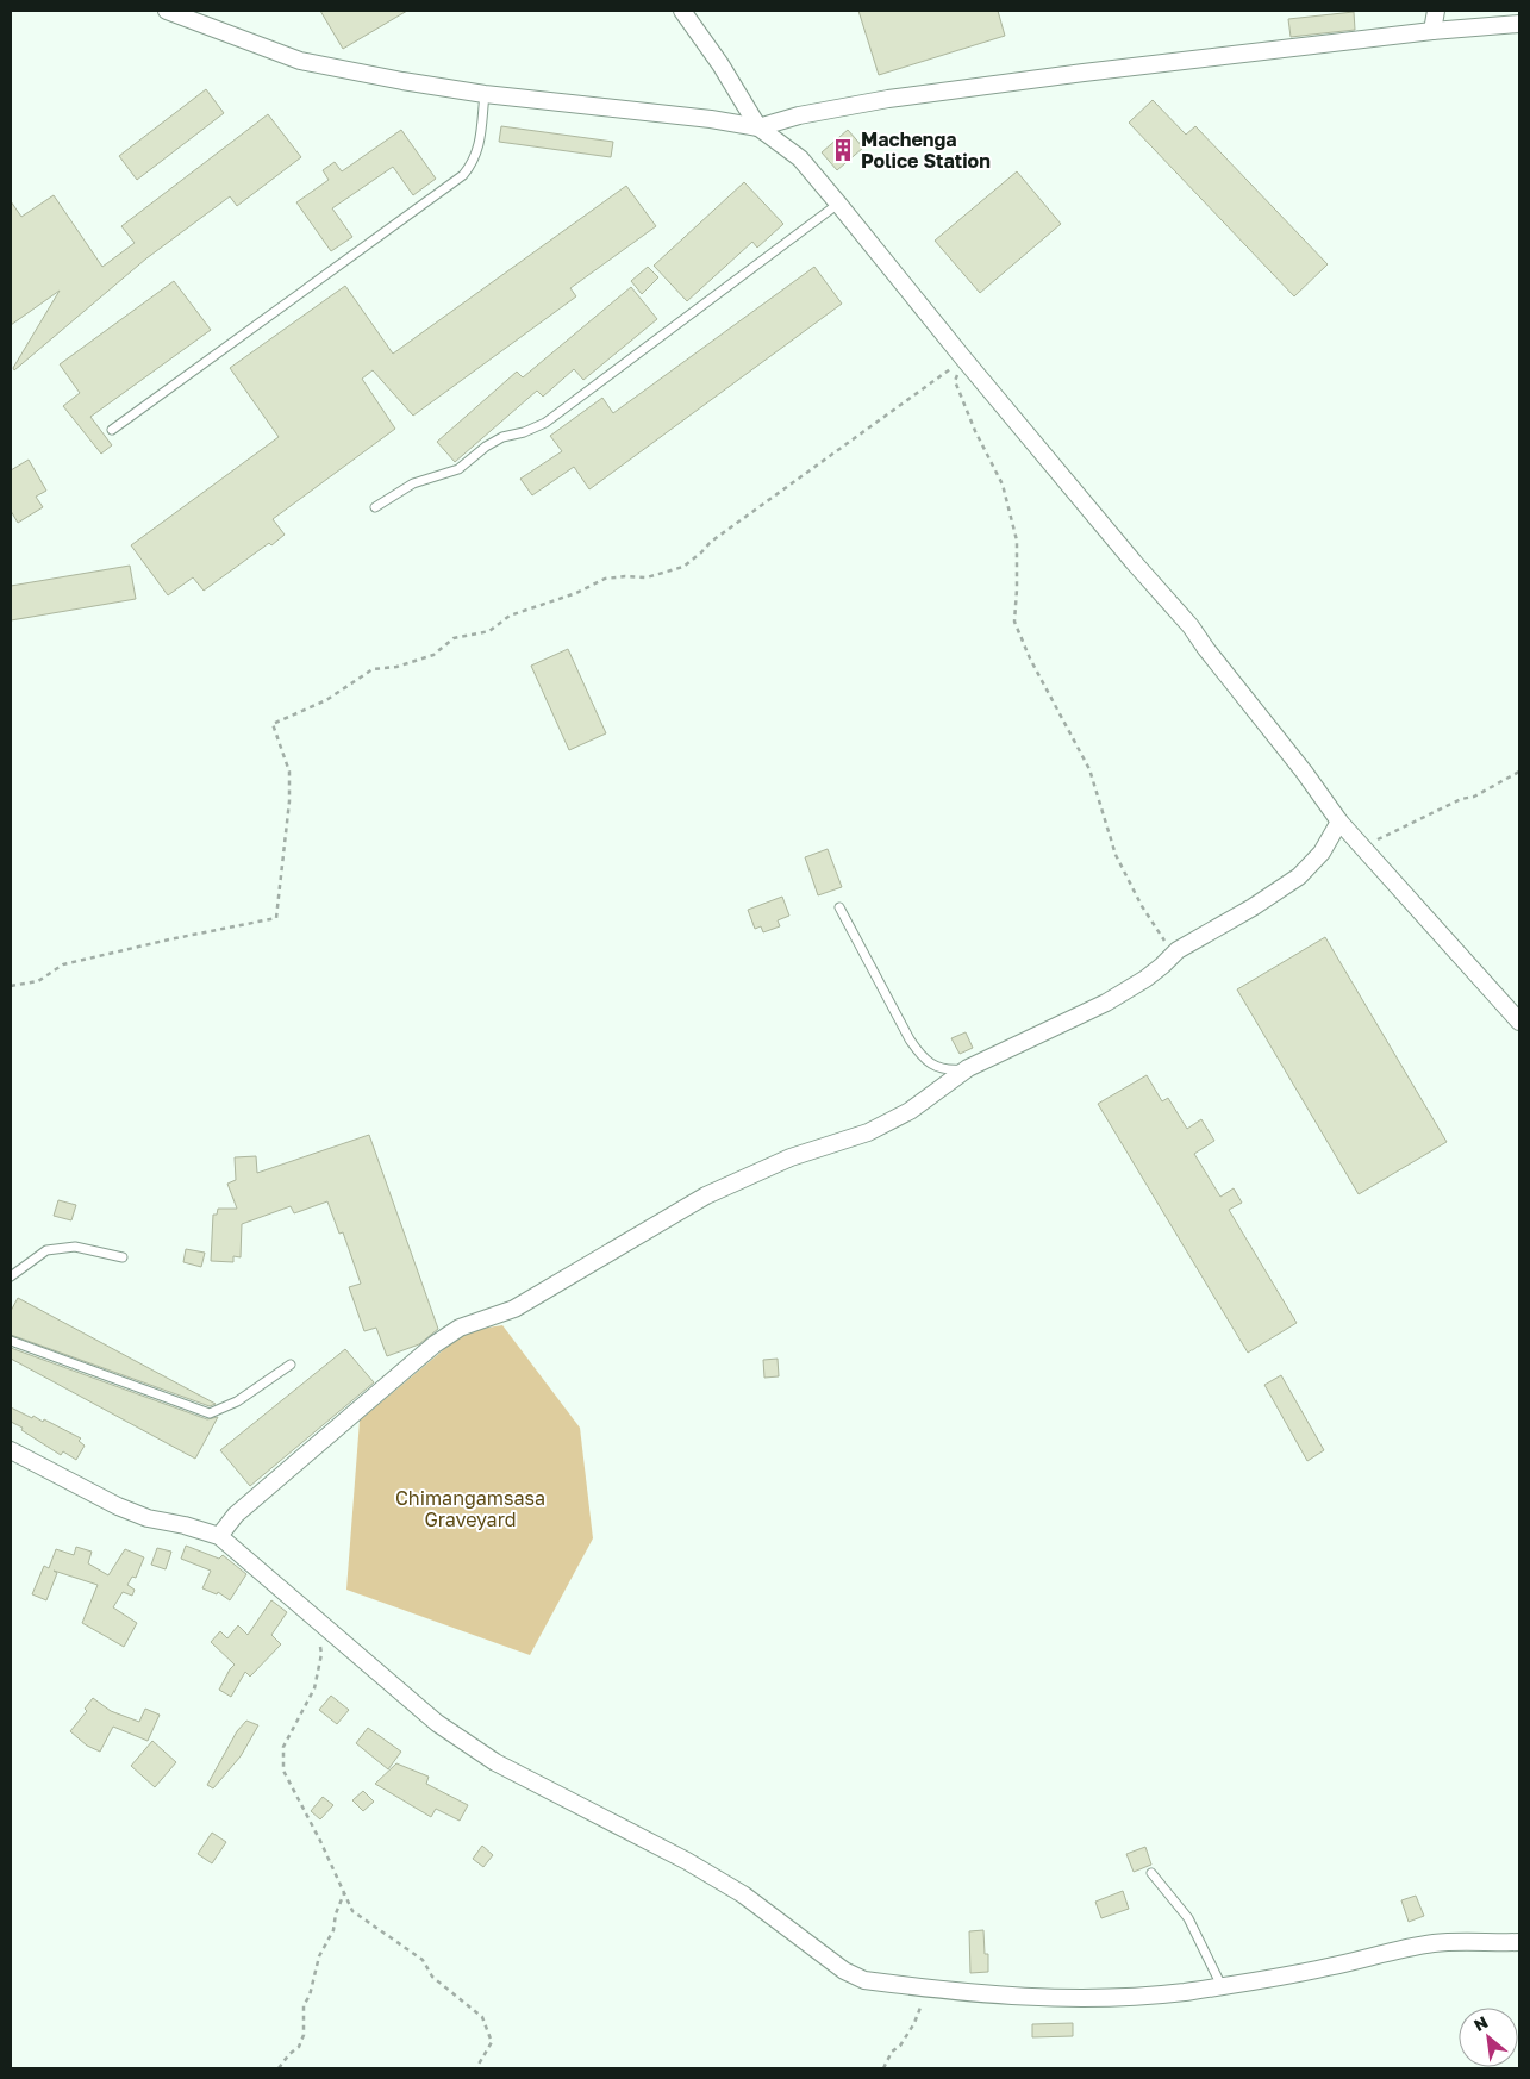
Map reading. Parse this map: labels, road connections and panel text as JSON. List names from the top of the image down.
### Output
{
  "parks": ["Chimangamsasa Graveyard"],
  "places": {
    "building": ["Machenga Police Station"]
  },
  "north": "top left"
}
